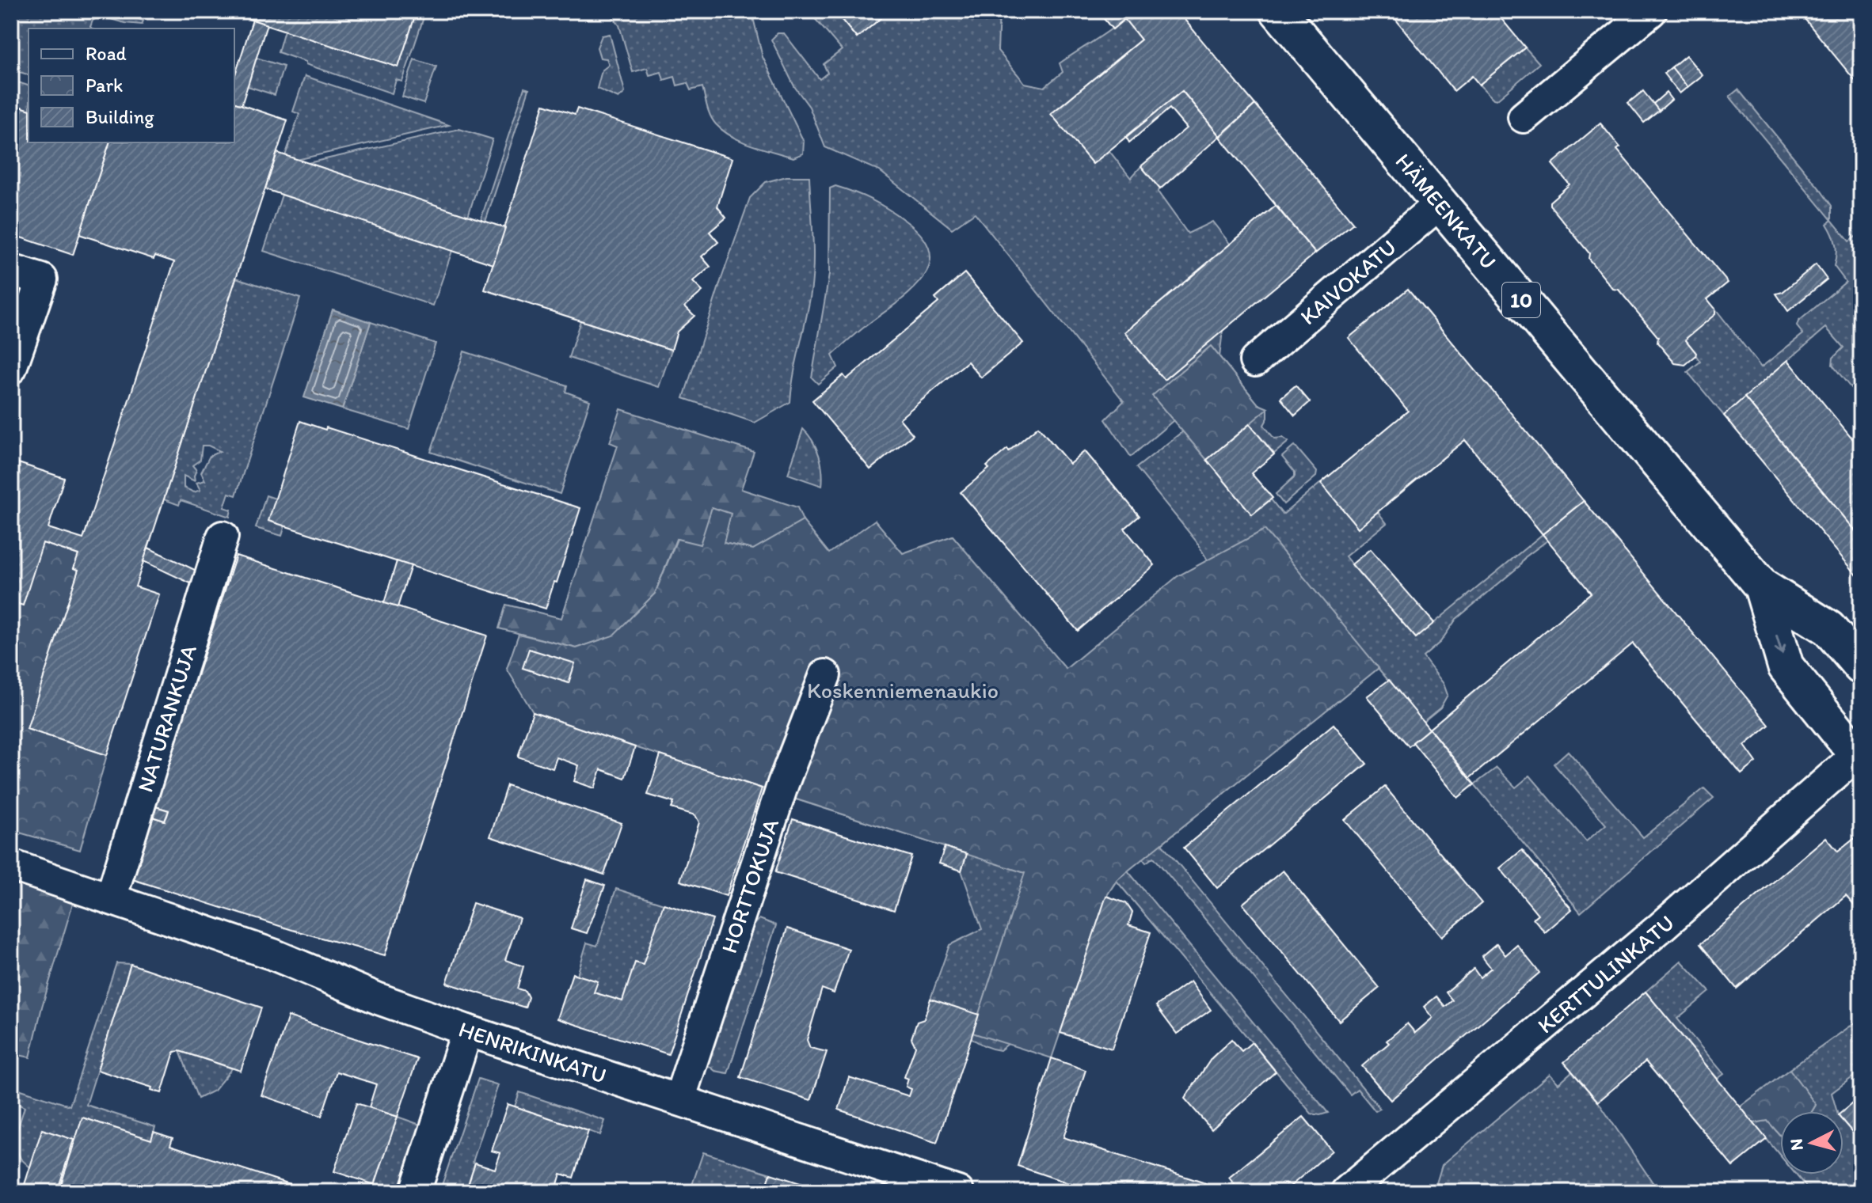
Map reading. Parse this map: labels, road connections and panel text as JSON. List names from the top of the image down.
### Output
{
  "streets": {
    "highway": ["HÄMEENKATU", "10"],
    "street": [
      "KAIVOKATU",
      "NATURANKUJA",
      "HORTTOKUJA",
      "KERTTULINKATU",
      "HENRIKINKATU"
    ]
  },
  "crossings": [
    ["HÄMEENKATU", "KAIVOKATU"],
    ["HÄMEENKATU", "KERTTULINKATU"],
    ["NATURANKUJA", "HENRIKINKATU"],
    ["HORTTOKUJA", "HENRIKINKATU"]
  ],
  "parks": ["Koskenniemenaukio"],
  "legend": ["Road", "Park", "Building"],
  "north": "left"
}
